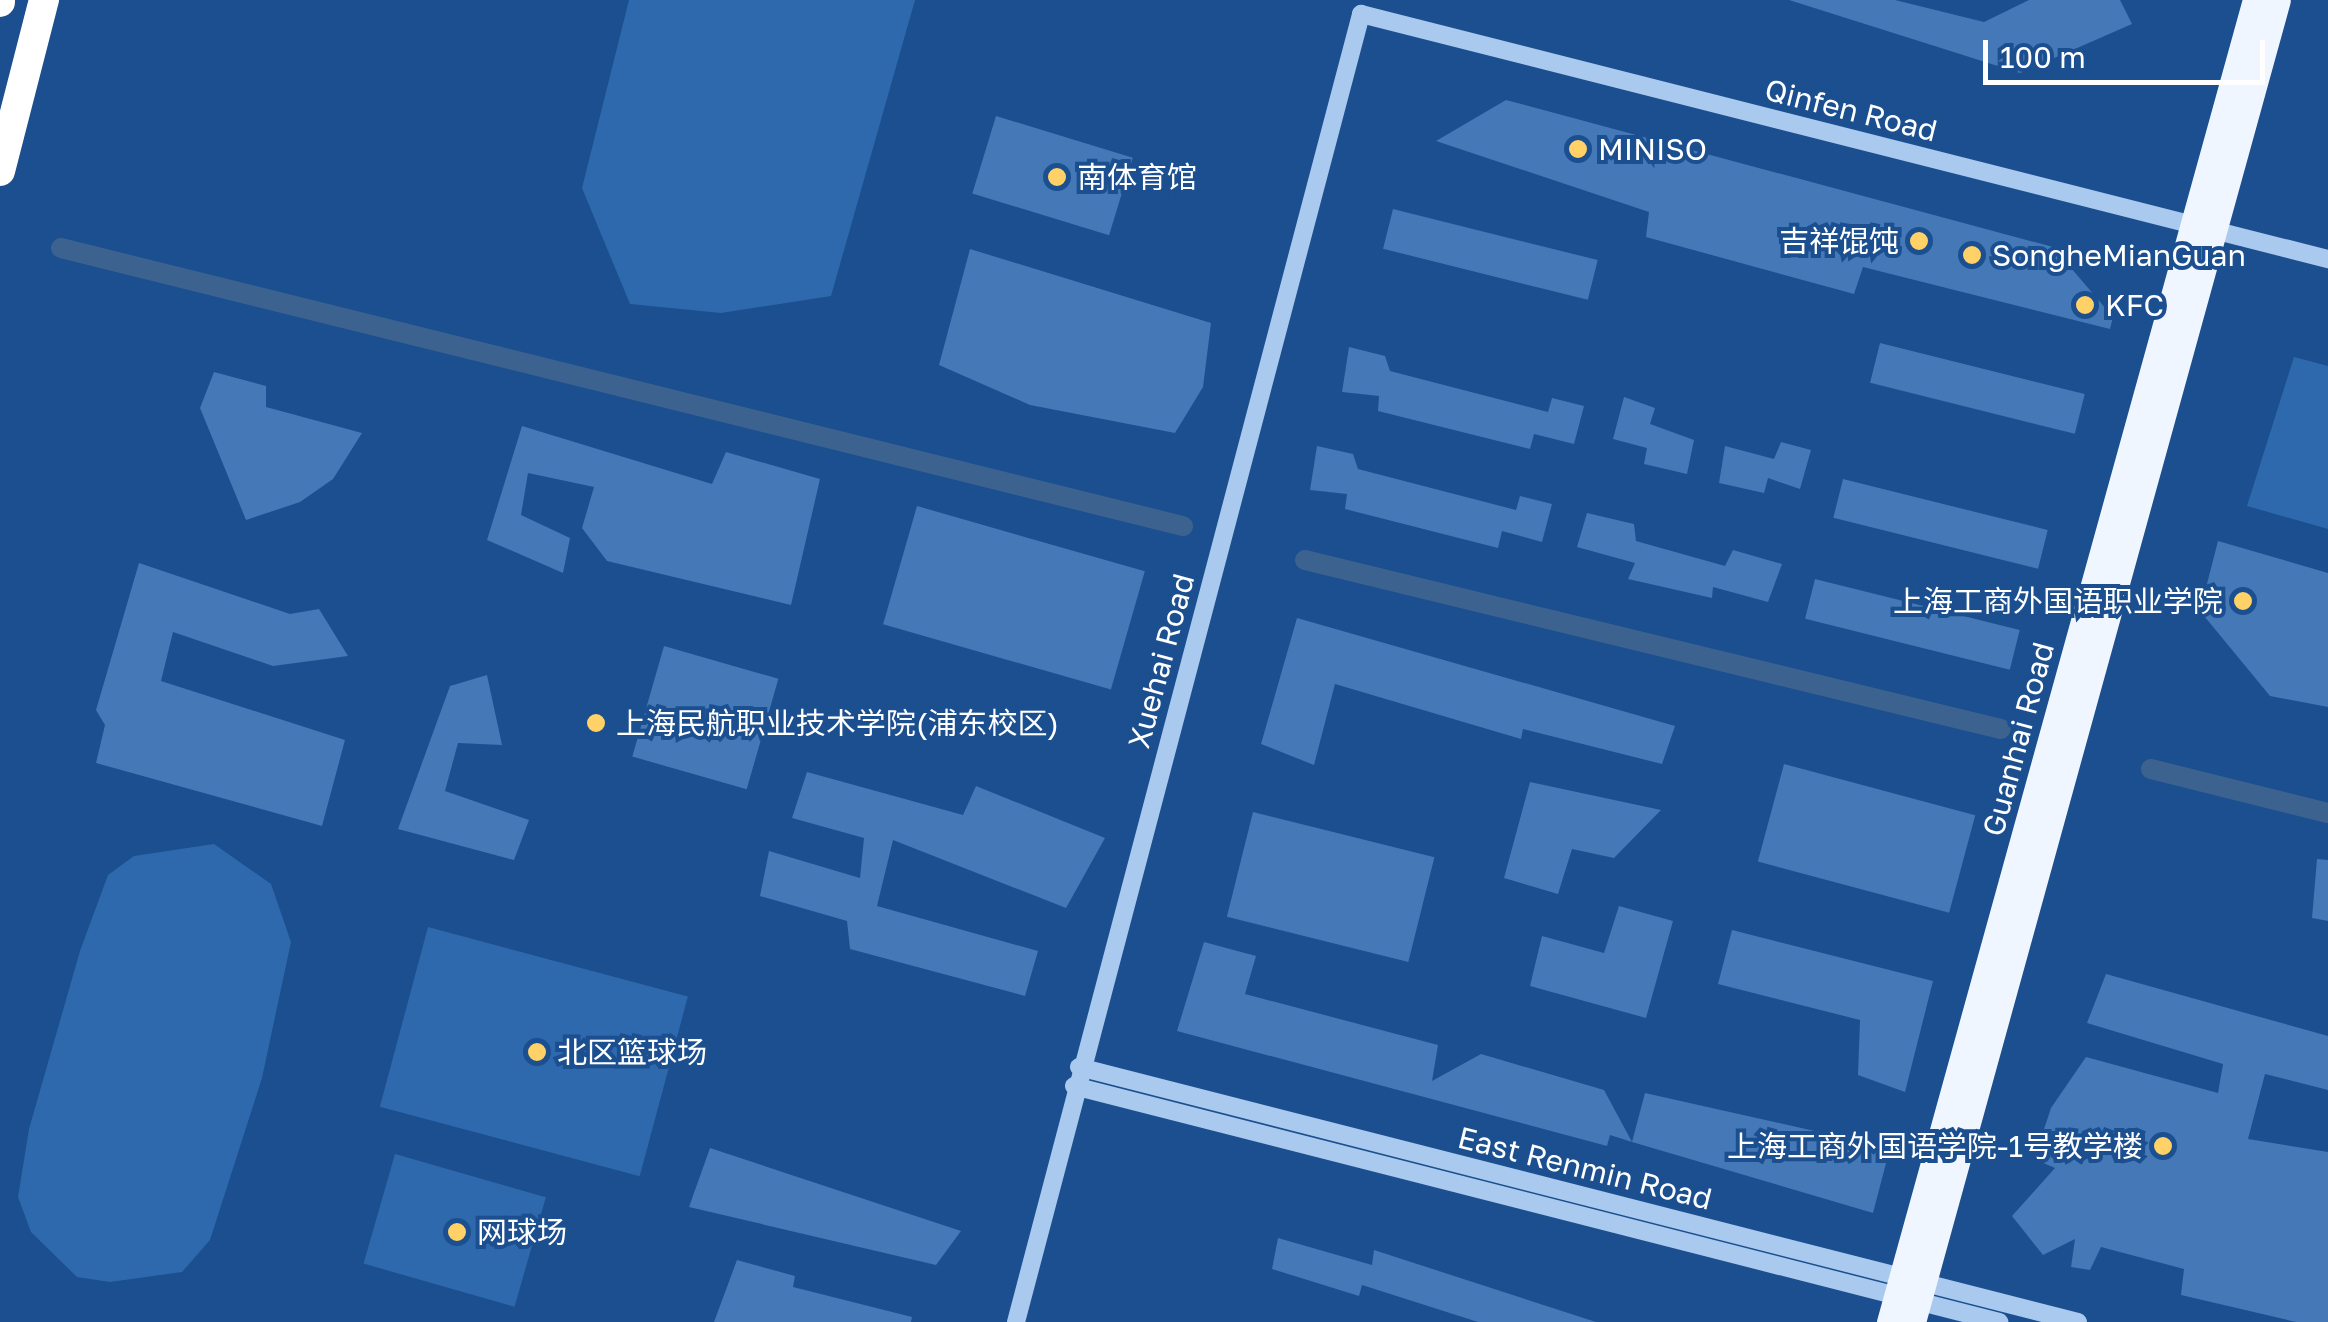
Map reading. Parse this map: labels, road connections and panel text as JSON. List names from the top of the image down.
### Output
{
  "streets": {
    "main road": ["Guanhai Road"],
    "street": ["Qinfen Road", "Xuehai Road", "East Renmin Road"]
  },
  "crossings": [
    ["Qinfen Road", "Xuehai Road"],
    ["Qinfen Road", "Guanhai Road"],
    ["Xuehai Road", "East Renmin Road"],
    ["Guanhai Road", "East Renmin Road"]
  ],
  "places": [
    "MINISO",
    "南体育馆",
    "吉祥馄饨",
    "SongheMianGuan",
    "KFC",
    "上海工商外国语职业学院",
    "上海民航职业技术学院(浦东校区)",
    "北区篮球场",
    "上海工商外国语学院-1号教学楼",
    "网球场"
  ],
  "scale_bar": "100 m"
}
